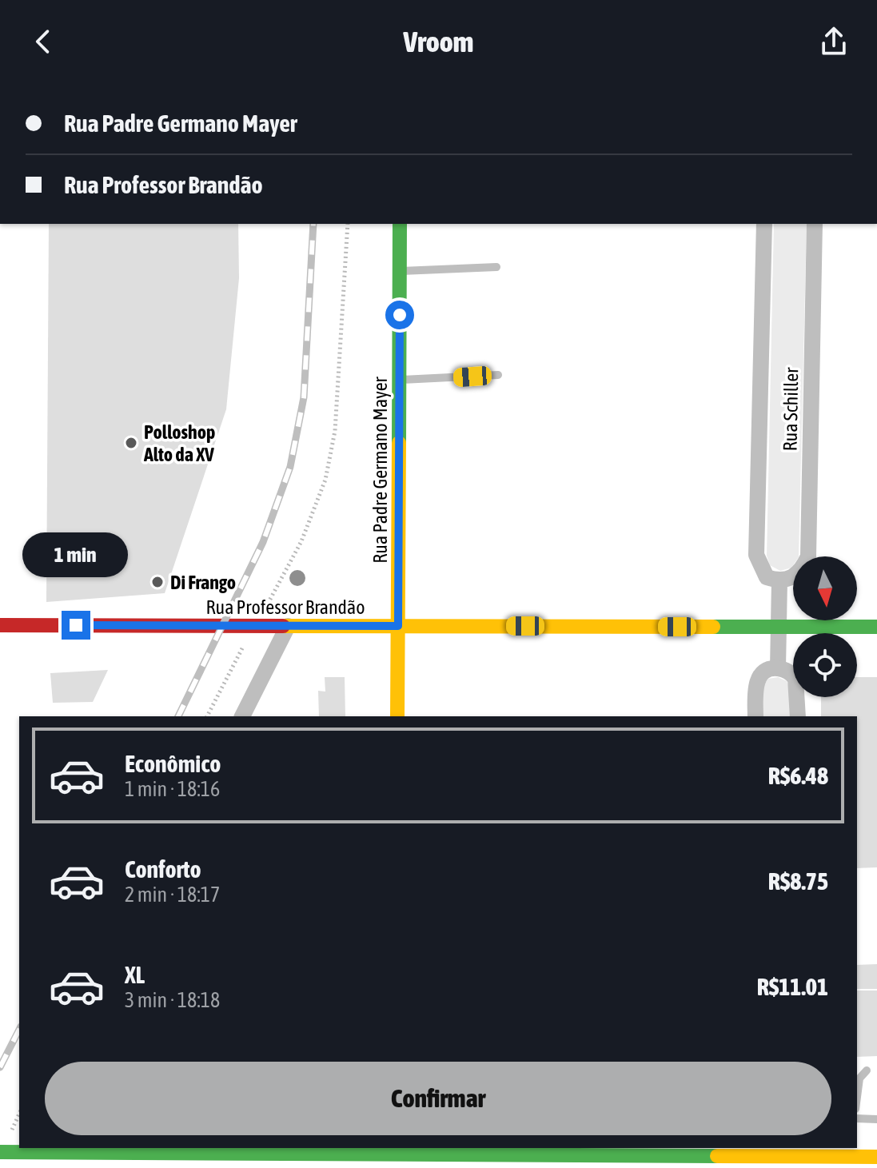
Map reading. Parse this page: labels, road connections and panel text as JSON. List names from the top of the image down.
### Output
{
  "streets": {
    "main road": ["Rua Padre Germano Mayer", "Rua Professor Brandão"],
    "street": ["Rua Schiller"]
  },
  "crossings": [
    ["Rua Padre Germano Mayer", "Rua Professor Brandão"]
  ],
  "places": ["Polloshop Alto da XV", "Di Frango"],
  "north": "bottom",
  "page": {
    "header": "Vroom",
    "banner": ["Rua Padre Germano Mayer", "Rua Professor Brandão"],
    "bubble": "1 min",
    "list": [
      {
        "name": "Econômico",
        "note": "1 min · 18:16",
        "value": "R$6.48"
      },
      {
        "name": "Conforto",
        "note": "2 min · 18:17",
        "value": "R$8.75"
      },
      {
        "name": "XL",
        "note": "3 min · 18:18",
        "value": "R$11.01"
      }
    ],
    "buttons": "Confirmar"
  }
}
